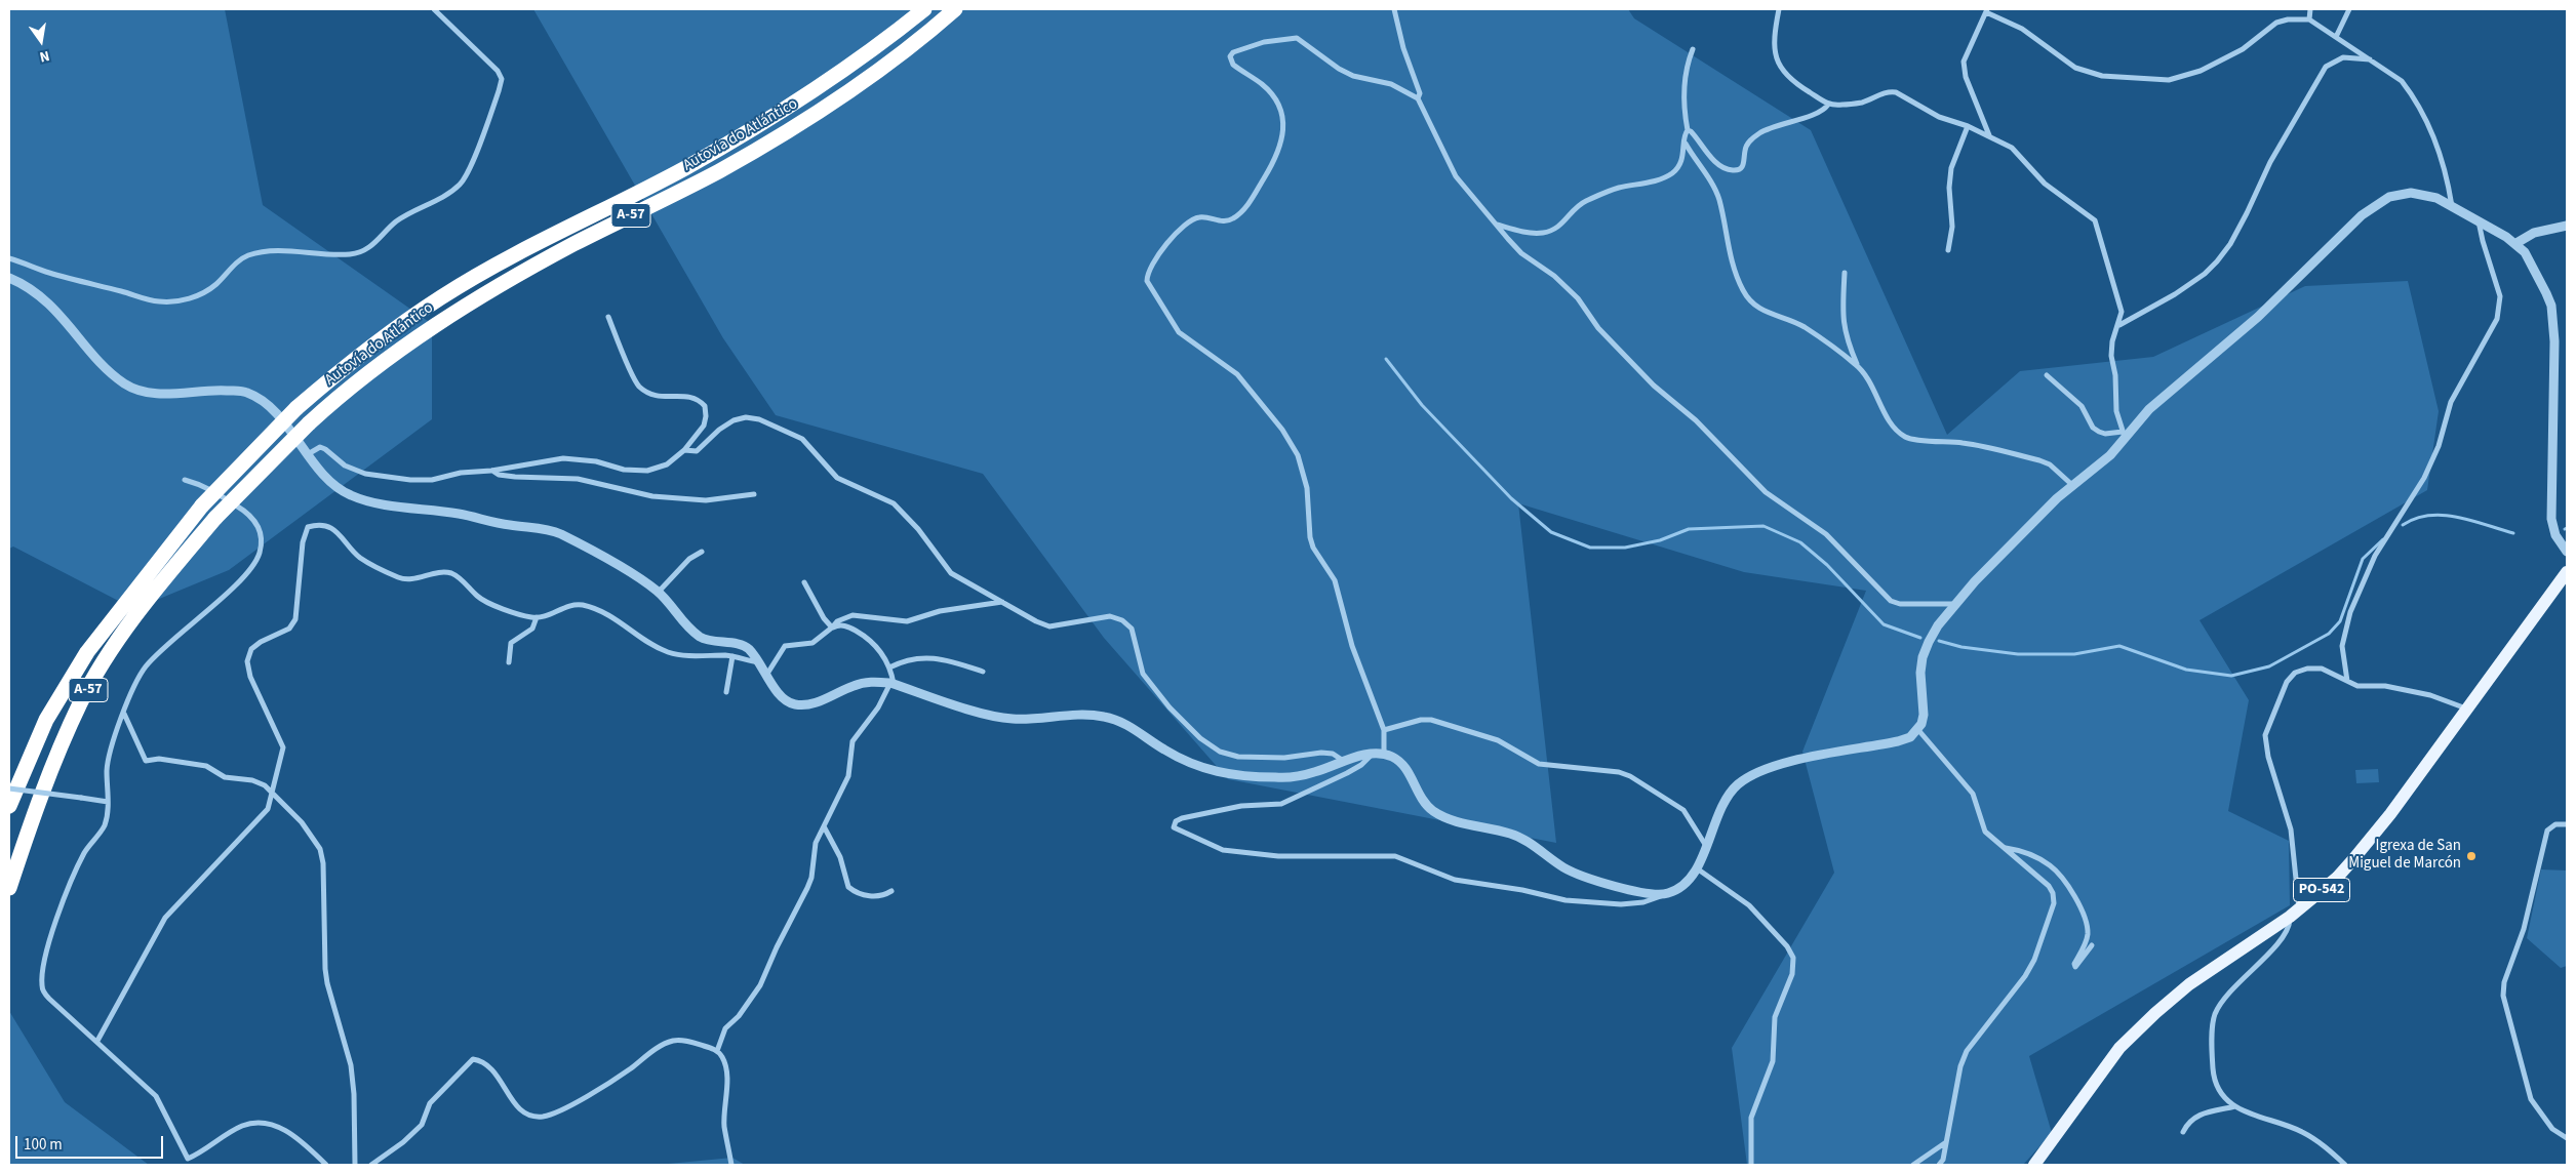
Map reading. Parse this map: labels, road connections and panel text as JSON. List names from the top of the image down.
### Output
{
  "streets": {
    "highway": ["Autovía do Atlántico", "A-57"],
    "main road": ["PO-542"]
  },
  "places": ["Igrexa de San Miguel de Marcón"],
  "scale_bar": "100 m",
  "north": "bottom"
}
